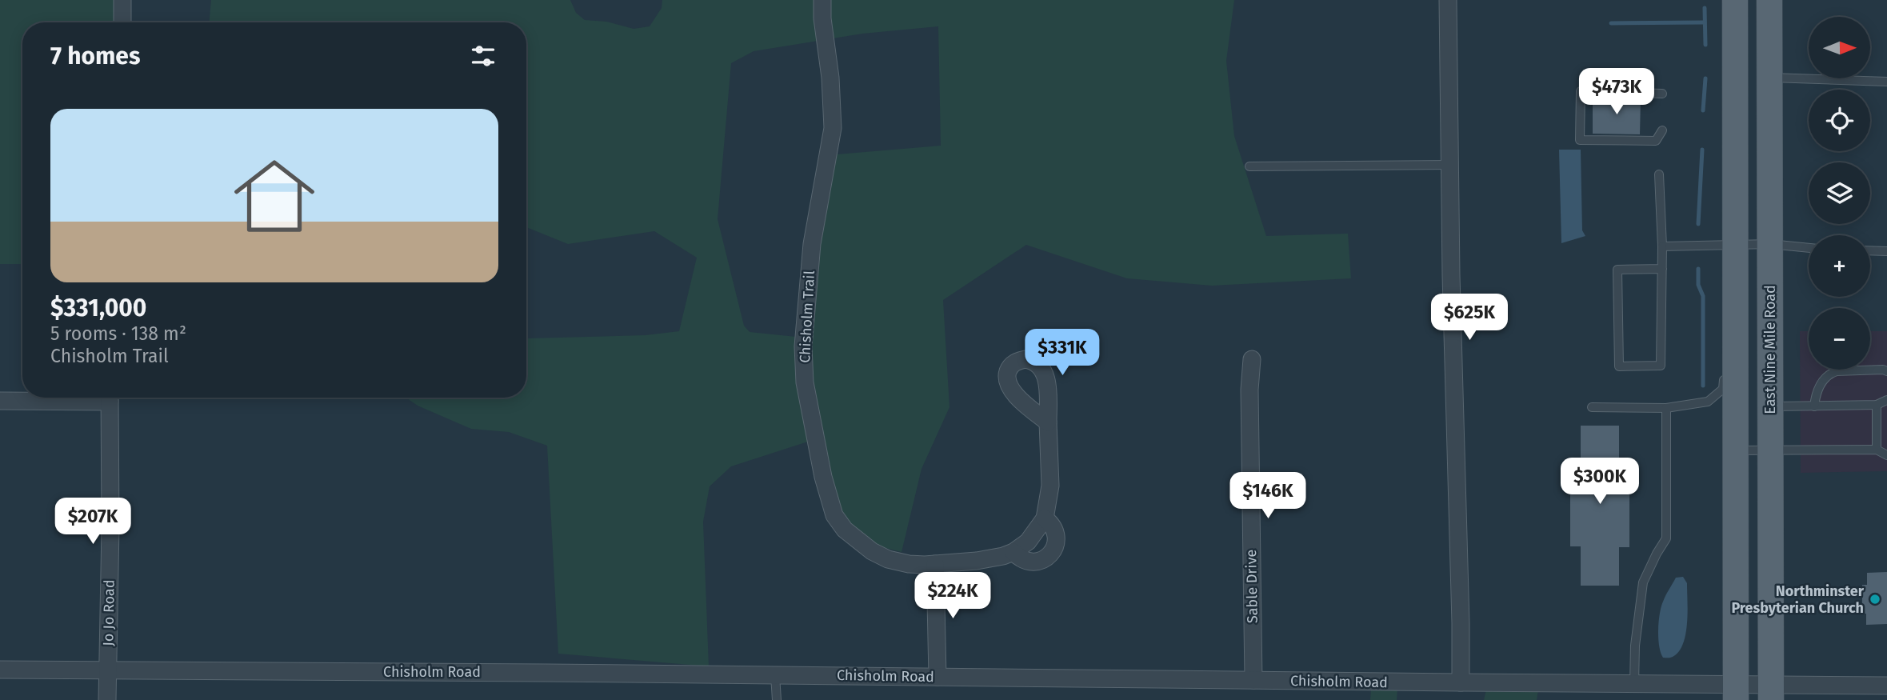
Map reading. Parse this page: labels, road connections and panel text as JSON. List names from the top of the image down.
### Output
{
  "streets": {
    "main road": ["East Nine Mile Road"],
    "street": [
      "Chisholm Trail",
      "Sable Drive",
      "Jo Jo Road",
      "Chisholm Road"
    ]
  },
  "crossings": [
    ["East Nine Mile Road", "Chisholm Road"],
    ["Sable Drive", "Chisholm Road"],
    ["Jo Jo Road", "Chisholm Road"]
  ],
  "places": ["Northminster Presbyterian Church"],
  "north": "right",
  "page": {
    "map_buttons": ["+", "−"],
    "heading": "7 homes",
    "price": [
      "$473K",
      "$625K",
      "$331K",
      "$300K",
      "$146K",
      "$207K",
      "$224K"
    ],
    "list": [
      {
        "name": "$331,000",
        "note": "5 rooms · 138 m² · Chisholm Trail"
      }
    ]
  }
}
